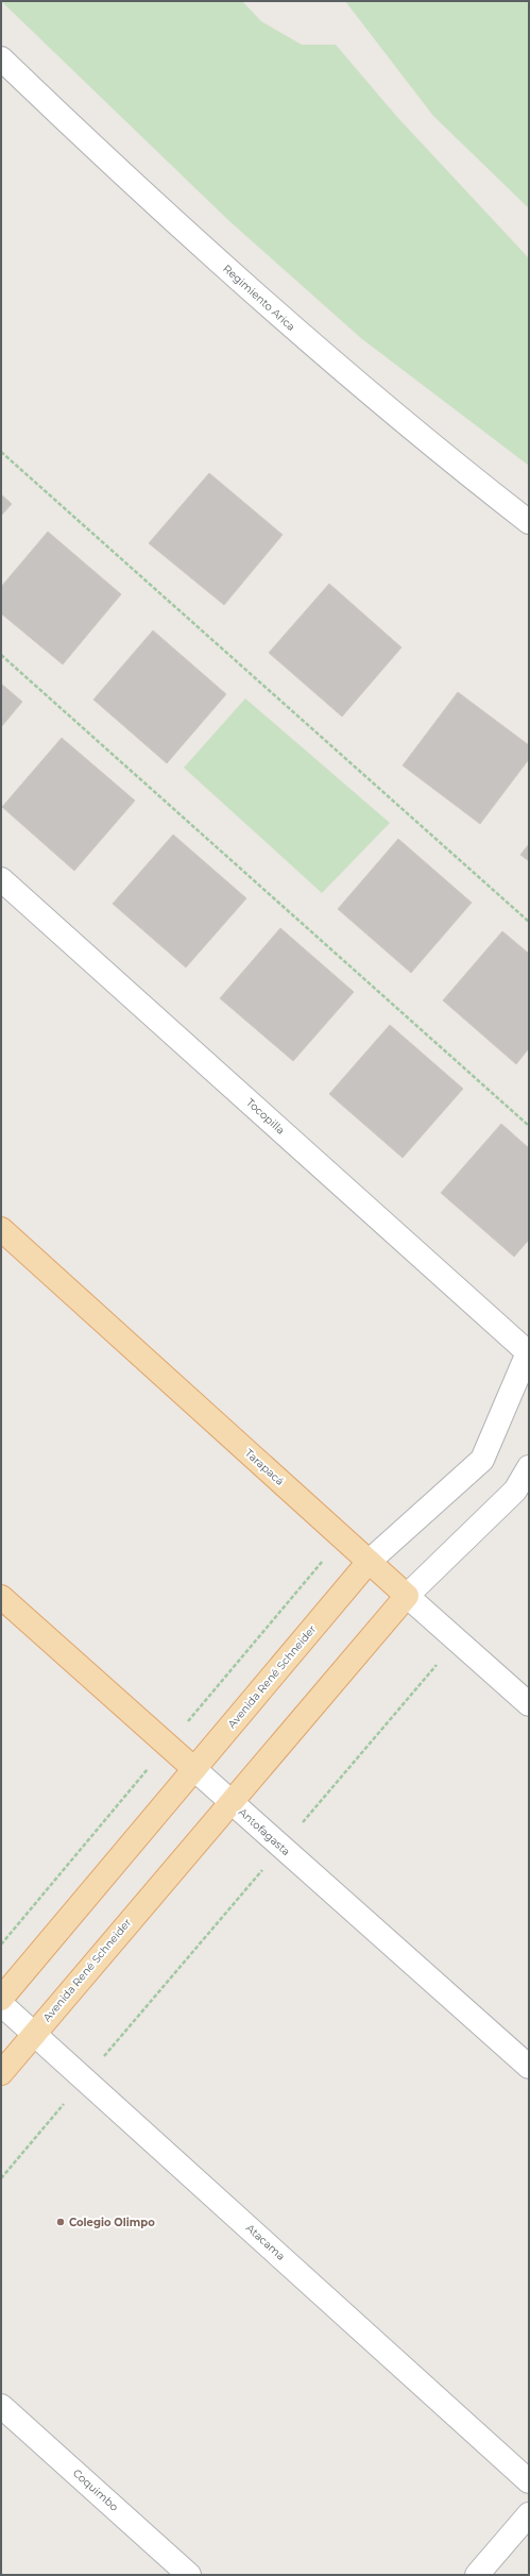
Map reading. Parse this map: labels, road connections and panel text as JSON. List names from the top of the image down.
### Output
{
  "streets": {
    "main road": ["Tarapacá", "Avenida René Schneider", "Antofagasta"],
    "street": [
      "Regimiento Arica",
      "Tocopilla",
      "Atacama",
      "Coquimbo"
    ]
  },
  "crossings": [
    ["Tocopilla", "Avenida René Schneider"],
    ["Tarapacá", "Avenida René Schneider"],
    ["Avenida René Schneider", "Antofagasta"],
    ["Avenida René Schneider", "Atacama"]
  ],
  "places": ["Colegio Olimpo"]
}
